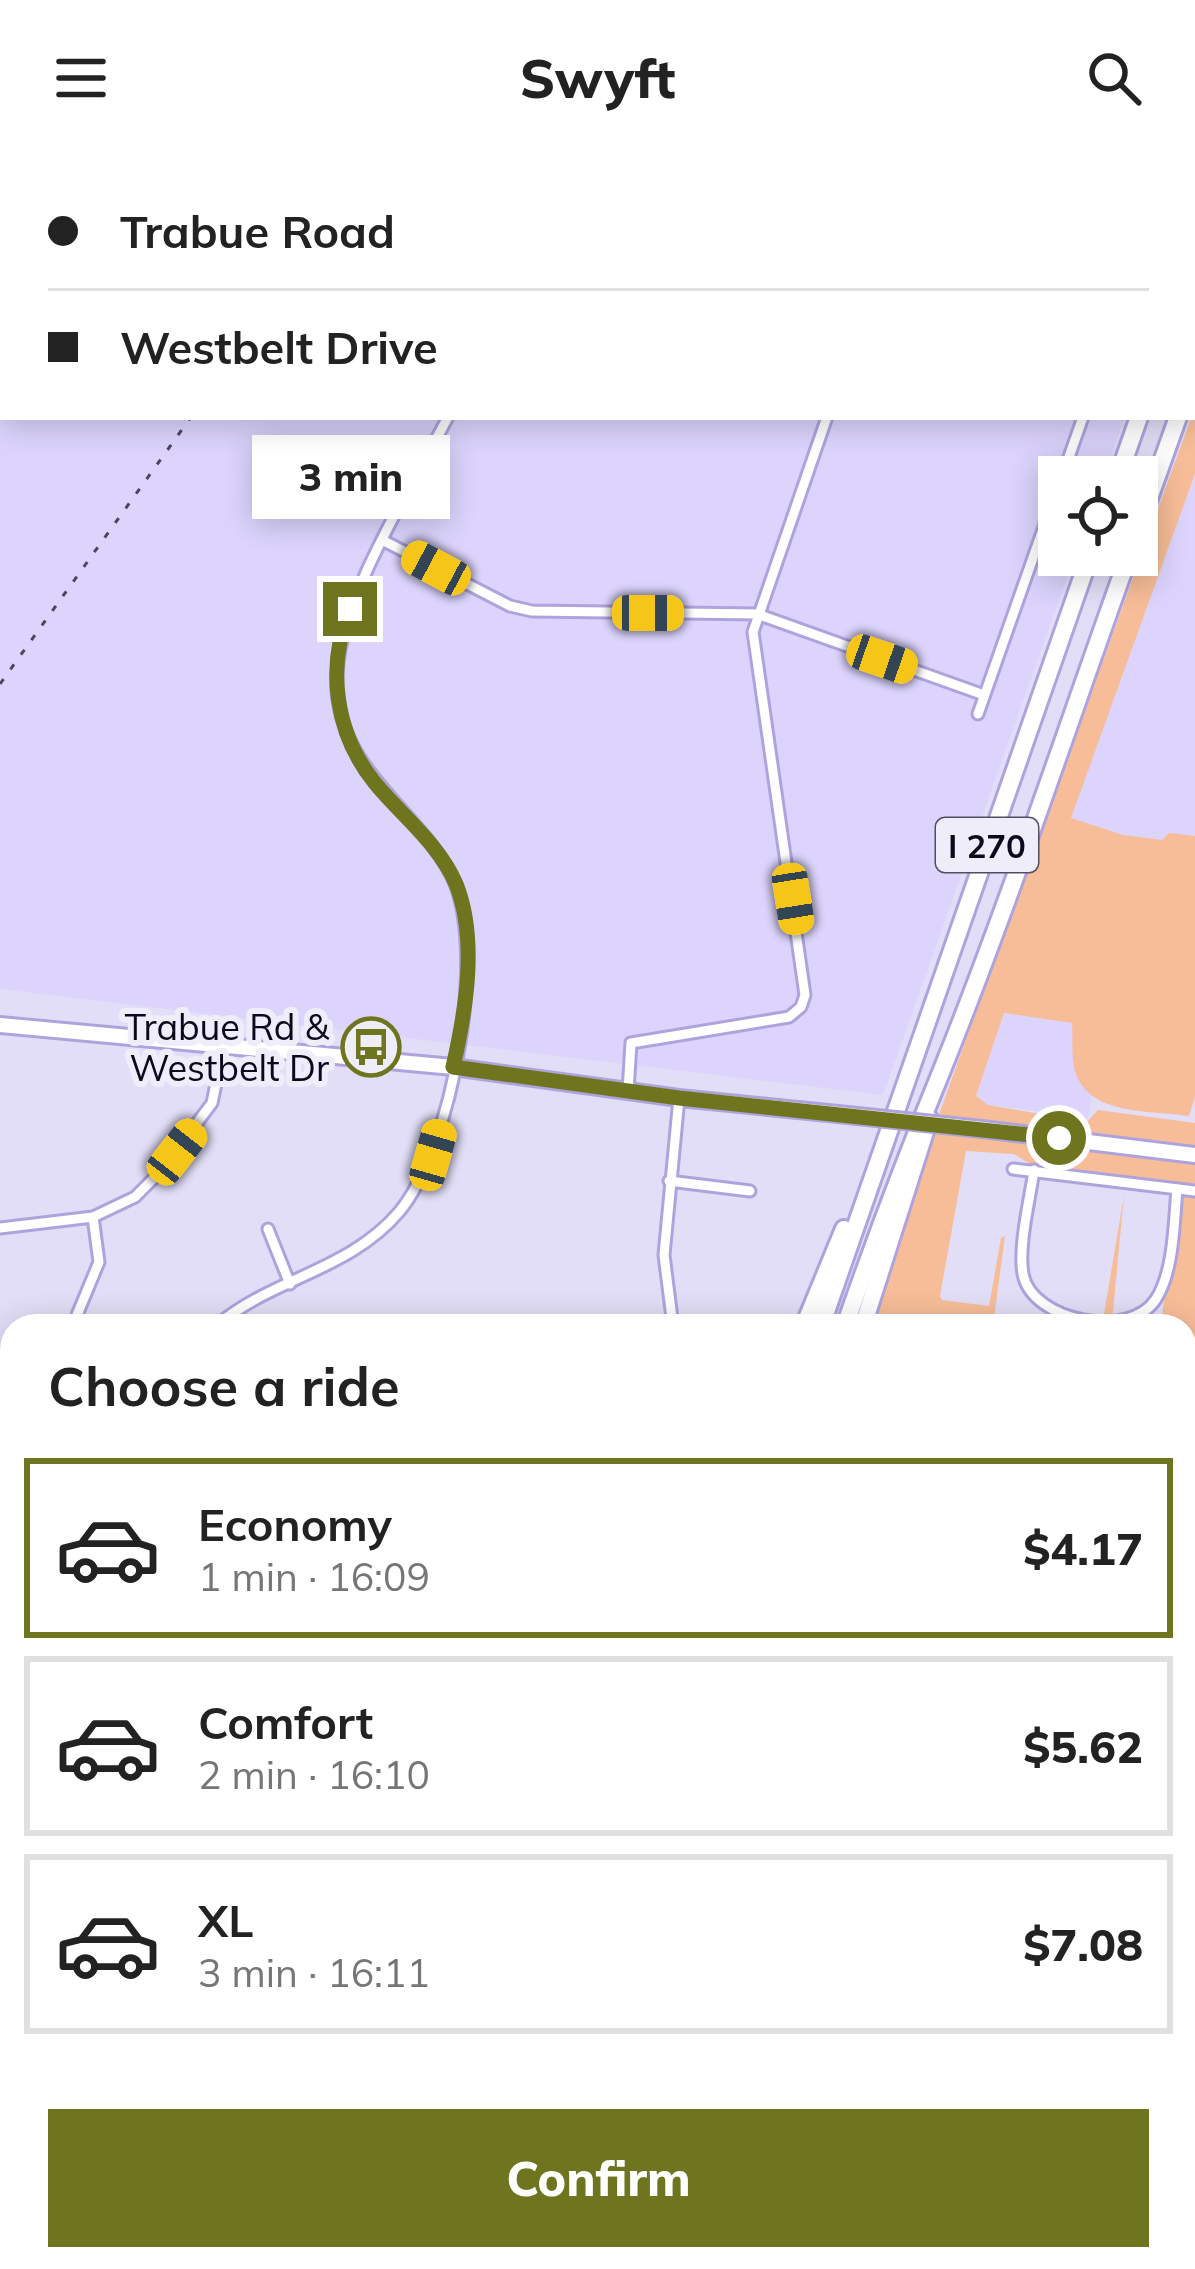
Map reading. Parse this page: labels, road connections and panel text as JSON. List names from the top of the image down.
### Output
{
  "streets": {
    "highway": ["I 270"]
  },
  "places": {
    "bus stop": ["Trabue Rd & Westbelt Dr"]
  },
  "page": {
    "header": "Swyft",
    "banner": ["Trabue Road", "Westbelt Drive"],
    "bubble": "3 min",
    "heading": "Choose a ride",
    "list": [
      {
        "name": "Economy",
        "note": "1 min · 16:09",
        "value": "$4.17"
      },
      {
        "name": "Comfort",
        "note": "2 min · 16:10",
        "value": "$5.62"
      },
      {
        "name": "XL",
        "note": "3 min · 16:11",
        "value": "$7.08"
      }
    ],
    "buttons": "Confirm"
  }
}
